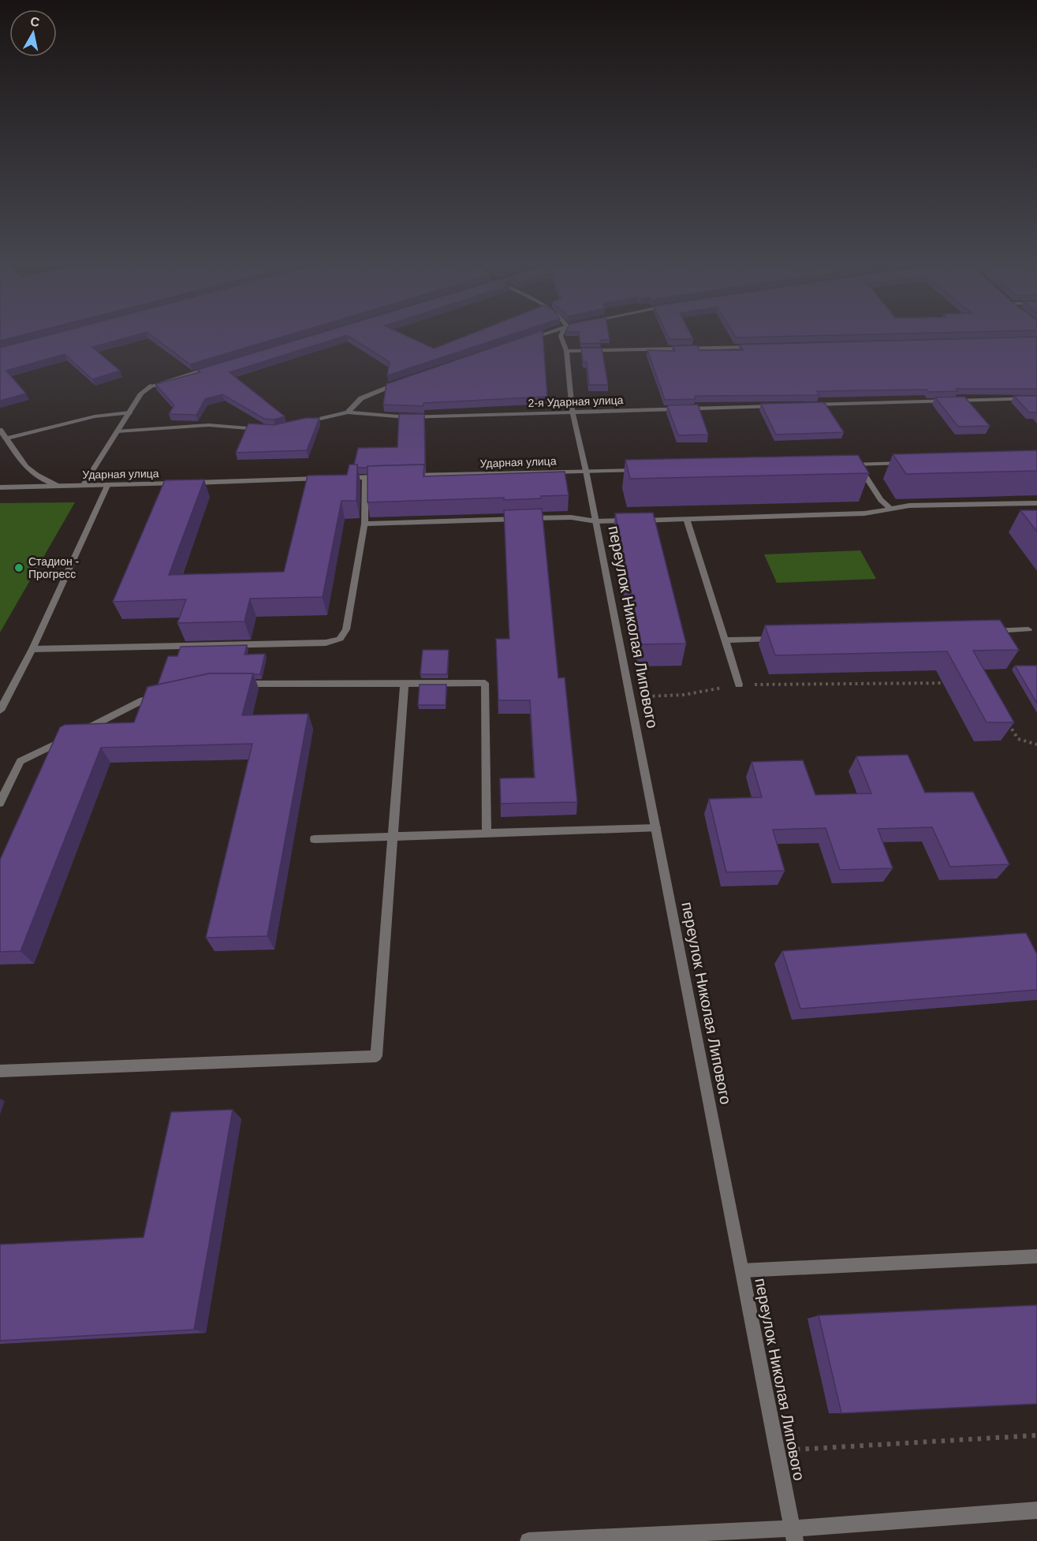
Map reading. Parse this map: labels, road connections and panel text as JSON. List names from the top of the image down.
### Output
{
  "streets": {
    "street": ["2-я Ударная улица", "Ударная улица", "переулок Николая Липового"]
  },
  "crossings": [
    ["2-я Ударная улица", "переулок Николая Липового"],
    ["Ударная улица", "переулок Николая Липового"]
  ],
  "places": ["Стадион - Прогресс"],
  "north": "top"
}
